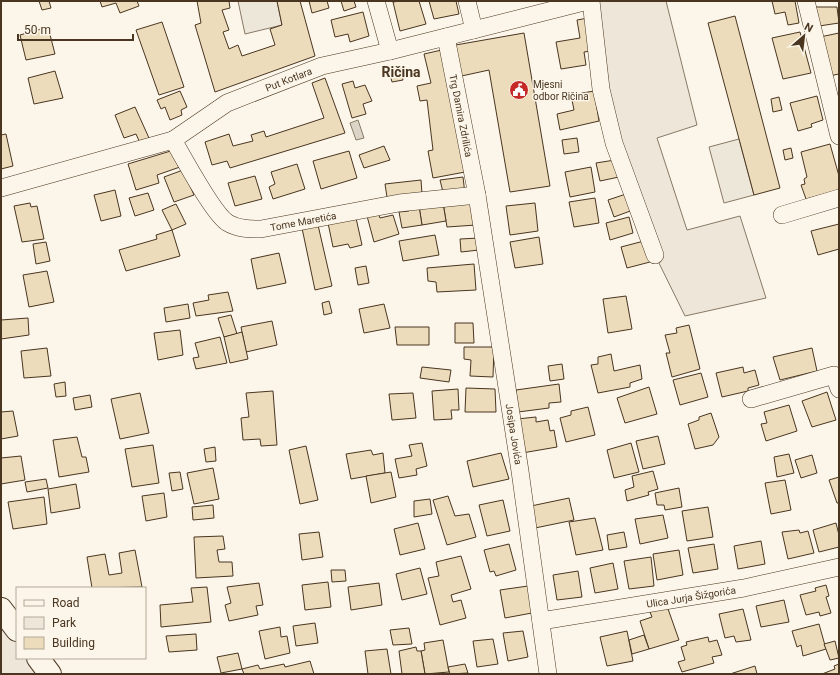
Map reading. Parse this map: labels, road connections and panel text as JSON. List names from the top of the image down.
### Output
{
  "streets": {
    "street": [
      "Put Kotlara",
      "Trg Damira Zdrilića",
      "Tome Maretića",
      "Josipa Jovića",
      "Ulica Jurja Šižgorića"
    ]
  },
  "crossings": [
    ["Put Kotlara", "Trg Damira Zdrilića"],
    ["Put Kotlara", "Tome Maretića"],
    ["Trg Damira Zdrilića", "Tome Maretića"],
    ["Trg Damira Zdrilića", "Josipa Jovića"],
    ["Tome Maretića", "Josipa Jovića"],
    ["Josipa Jovića", "Ulica Jurja Šižgorića"]
  ],
  "districts": ["Ričina"],
  "places": {
    "public building": ["Mjesni odbor Ričina"]
  },
  "legend": ["Road", "Park", "Building"],
  "scale_bar": "50 m",
  "north": "top right"
}
